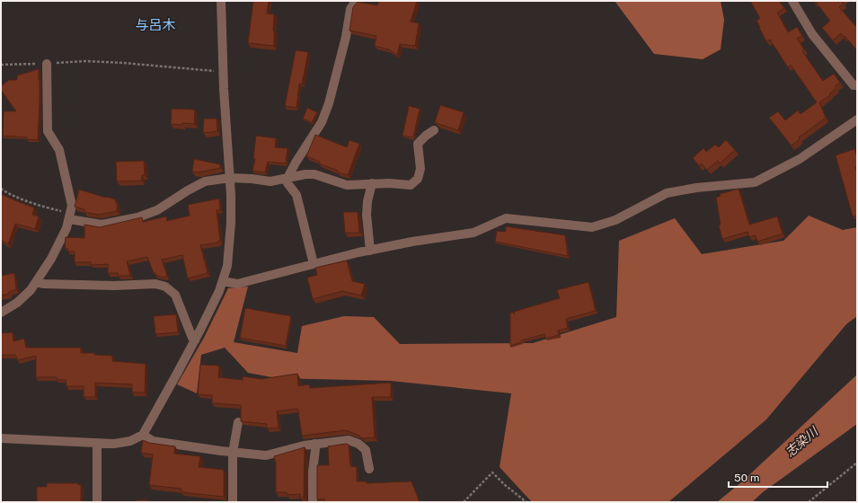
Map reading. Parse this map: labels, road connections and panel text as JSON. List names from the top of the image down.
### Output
{
  "districts": ["与呂木"],
  "water": ["志染川"],
  "scale_bar": "50 m"
}
